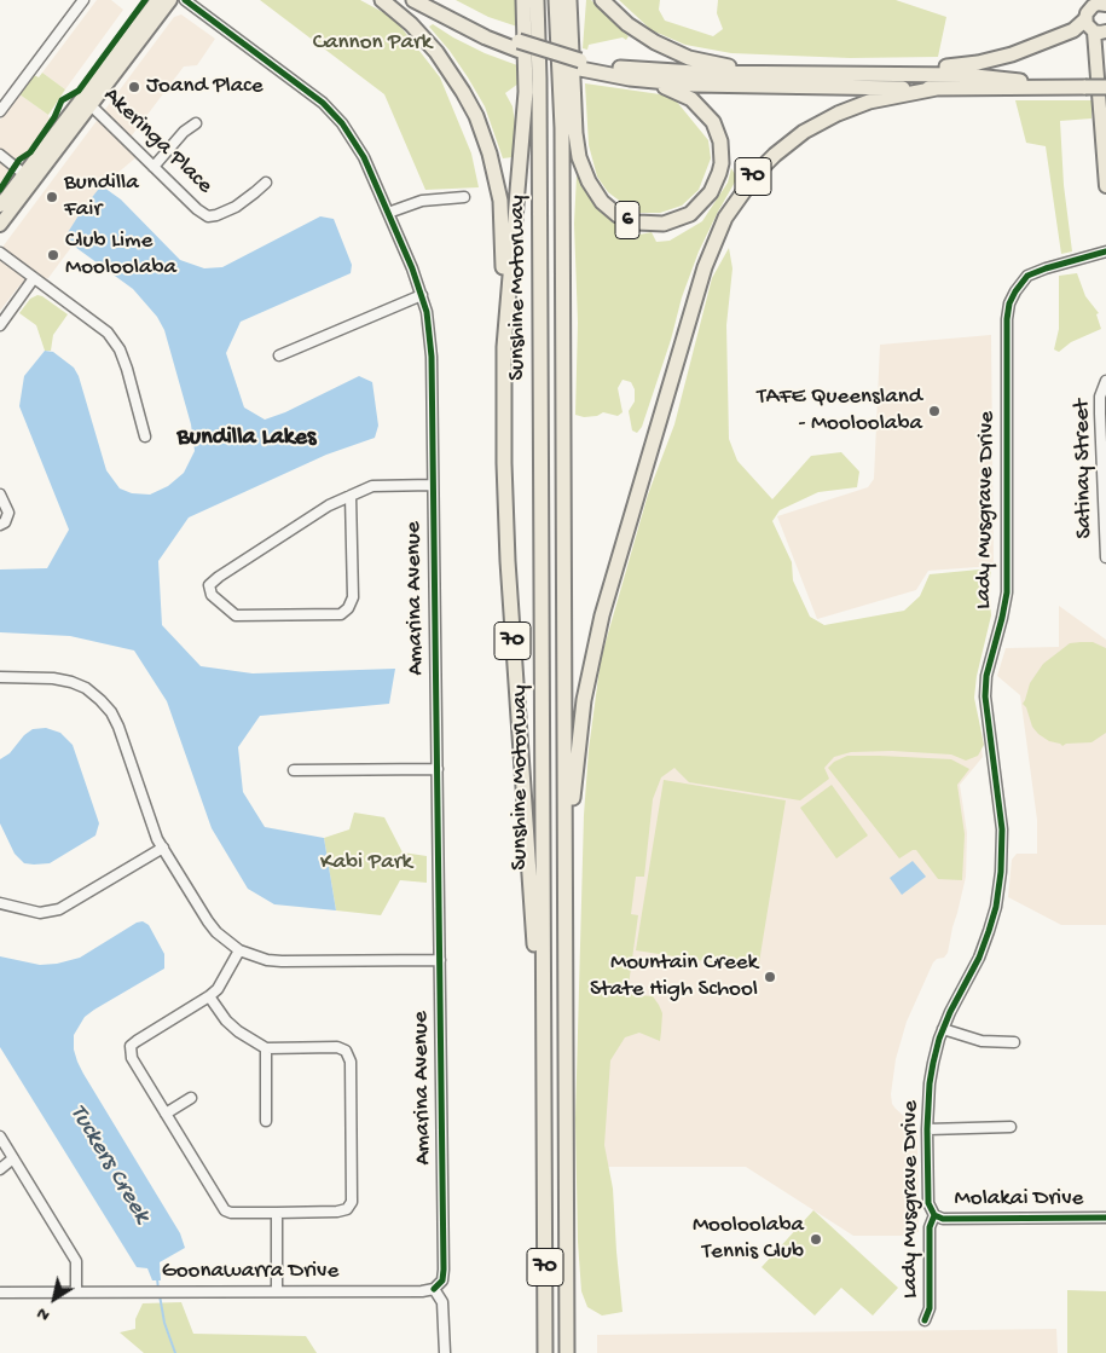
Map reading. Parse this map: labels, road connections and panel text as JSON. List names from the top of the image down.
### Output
{
  "streets": {
    "highway": ["70", "6", "Sunshine Motorway"],
    "street": [
      "Akeringa Place",
      "Satinay Street",
      "Lady Musgrave Drive",
      "Amarina Avenue",
      "Molakai Drive",
      "Goonawarra Drive"
    ]
  },
  "crossings": [
    ["70", "6"],
    ["70", "Sunshine Motorway"],
    ["Lady Musgrave Drive", "Molakai Drive"],
    ["Amarina Avenue", "Goonawarra Drive"]
  ],
  "districts": ["Bundilla Lakes"],
  "water": ["Tuckers Creek"],
  "parks": ["Cannon Park", "Kabi Park"],
  "places": [
    "Joand Place",
    "Bundilla Fair",
    "Club Lime Mooloolaba",
    "TAFE Queensland - Mooloolaba",
    "Mountain Creek State High School",
    "Mooloolaba Tennis Club"
  ],
  "north": "bottom left"
}
